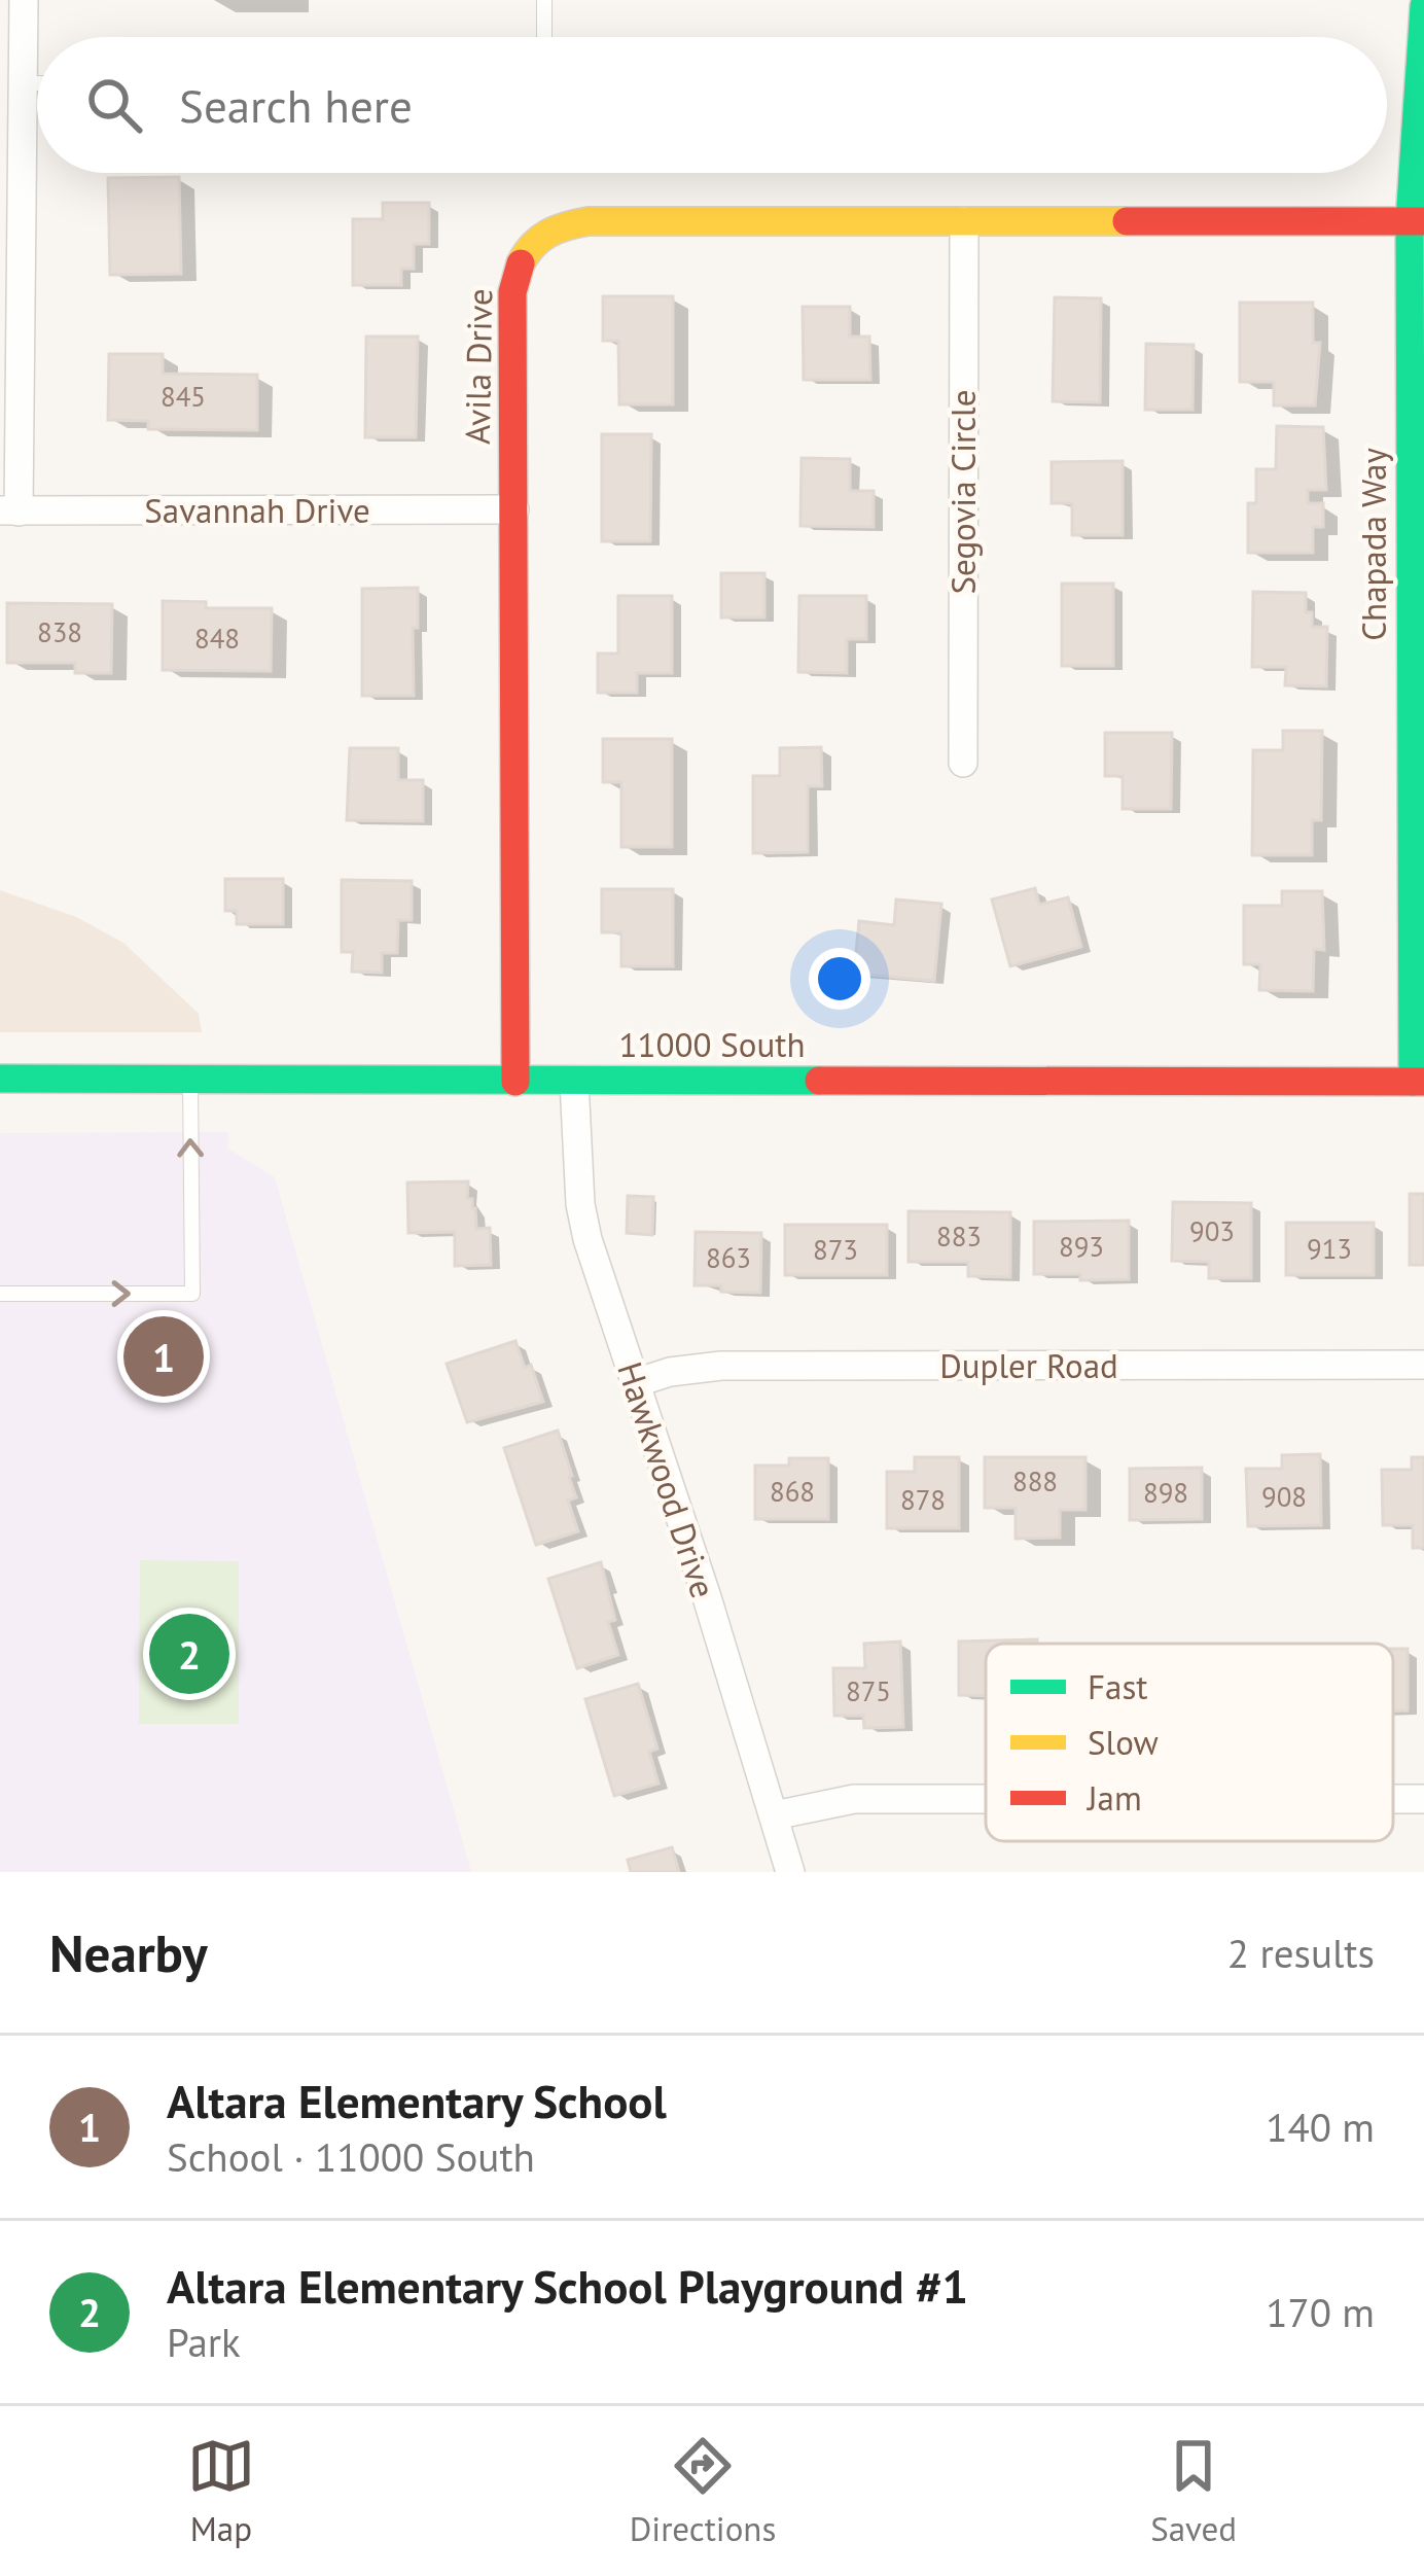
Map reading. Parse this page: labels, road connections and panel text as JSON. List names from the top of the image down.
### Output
{
  "streets": {
    "street": [
      "Avila Drive",
      "Segovia Circle",
      "Savannah Drive",
      "Chapada Way",
      "11000 South",
      "Dupler Road",
      "Hawkwood Drive"
    ]
  },
  "crossings": [
    ["Avila Drive", "Segovia Circle"],
    ["Avila Drive", "Savannah Drive"],
    ["Avila Drive", "Chapada Way"],
    ["Avila Drive", "11000 South"],
    ["Chapada Way", "11000 South"],
    ["11000 South", "Hawkwood Drive"],
    ["Dupler Road", "Hawkwood Drive"]
  ],
  "house_numbers": [
    "845",
    "838",
    "848",
    "903",
    "883",
    "893",
    "913",
    "873",
    "863",
    "888",
    "868",
    "898",
    "908",
    "878",
    "875"
  ],
  "legend": ["Fast", "Slow", "Jam"],
  "page": {
    "search": "Search here",
    "pins": ["1", "2"],
    "heading": ["Nearby", "2 results"],
    "list": [
      {
        "mark": "1",
        "name": "Altara Elementary School",
        "note": "School · 11000 South",
        "value": "140 m"
      },
      {
        "mark": "2",
        "name": "Altara Elementary School Playground #1",
        "note": "Park",
        "value": "170 m"
      }
    ],
    "nav": ["Map", "Directions", "Saved"]
  }
}
